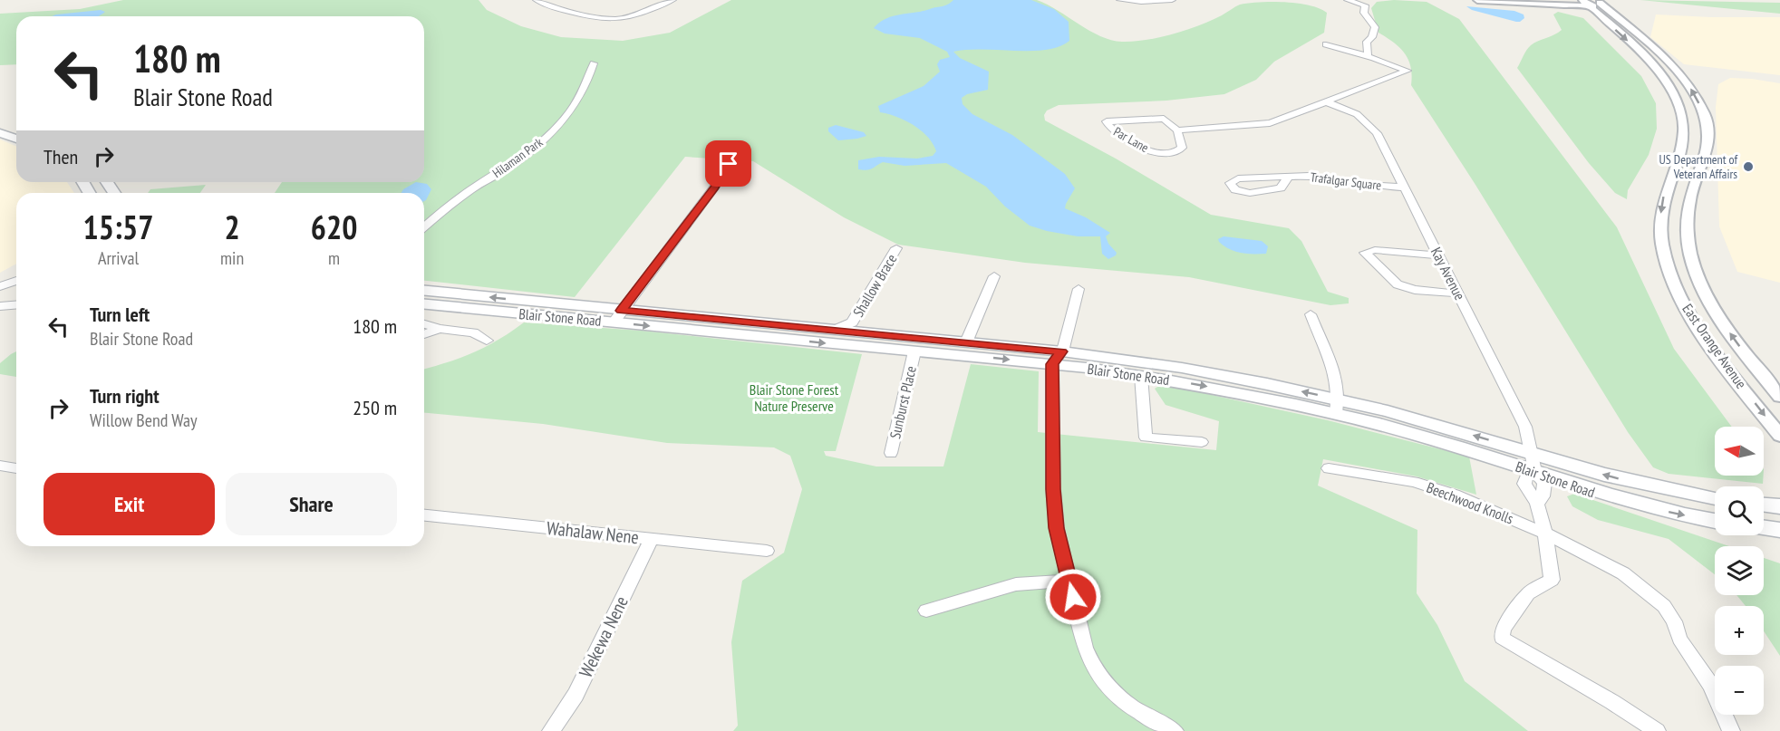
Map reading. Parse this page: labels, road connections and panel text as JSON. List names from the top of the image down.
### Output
{
  "streets": {
    "main road": ["Blair Stone Road"],
    "street": [
      "Par Lane",
      "Hilaman Park",
      "Trafalgar Square",
      "Kay Avenue",
      "Shallow Brace",
      "East Orange Avenue",
      "Sunburst Place",
      "Beechwood Knolls",
      "Wahalaw Nene",
      "Wekewa Nene"
    ]
  },
  "crossings": [
    ["Trafalgar Square", "Kay Avenue"],
    ["Kay Avenue", "Blair Stone Road"],
    ["Kay Avenue", "Beechwood Knolls"],
    ["Shallow Brace", "Blair Stone Road"],
    ["Blair Stone Road", "Sunburst Place"],
    ["Wahalaw Nene", "Wekewa Nene"]
  ],
  "parks": ["Blair Stone Forest Nature Preserve"],
  "places": ["US Department of Veteran Affairs"],
  "north": "left",
  "page": {
    "turn": ["180 m", "Blair Stone Road"],
    "then": "Then",
    "eta": [
      "15:57",
      "Arrival",
      "2",
      "min",
      "620",
      "m"
    ],
    "list": [
      {
        "name": "Turn left",
        "note": "Blair Stone Road",
        "value": "180 m"
      },
      {
        "name": "Turn right",
        "note": "Willow Bend Way",
        "value": "250 m"
      }
    ],
    "map_buttons": ["+", "−"],
    "buttons": ["Exit", "Share"]
  }
}
